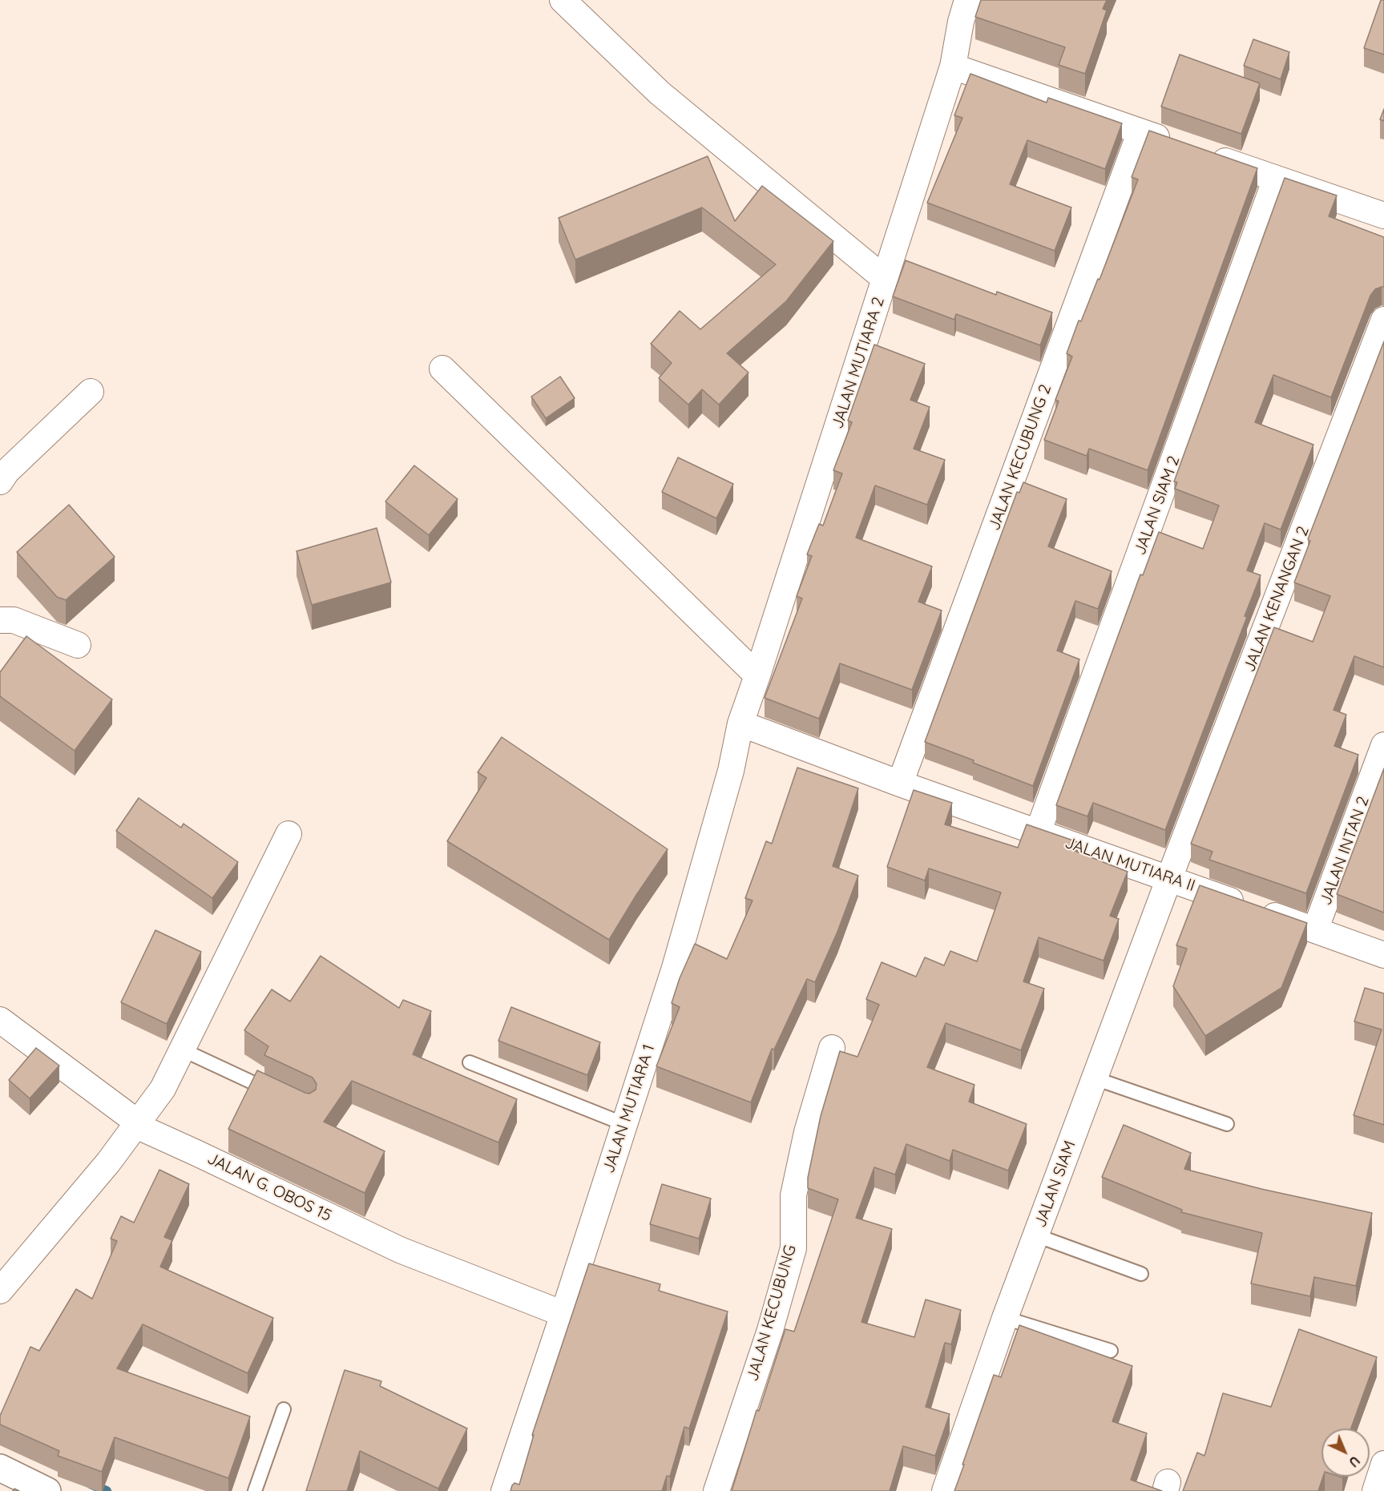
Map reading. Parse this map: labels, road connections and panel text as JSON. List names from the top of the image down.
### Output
{
  "streets": {
    "street": [
      "JALAN MUTIARA 2",
      "JALAN KECUBUNG 2",
      "JALAN SIAM 2",
      "JALAN KENANGAN 2",
      "JALAN INTAN 2",
      "JALAN MUTIARA II",
      "JALAN MUTIARA 1",
      "JALAN SIAM",
      "JALAN G. OBOS 15",
      "JALAN KECUBUNG"
    ]
  },
  "crossings": [
    ["JALAN MUTIARA 2", "JALAN MUTIARA II"],
    ["JALAN MUTIARA 2", "JALAN MUTIARA 1"],
    ["JALAN KECUBUNG 2", "JALAN MUTIARA II"],
    ["JALAN SIAM 2", "JALAN MUTIARA II"],
    ["JALAN KENANGAN 2", "JALAN MUTIARA II"],
    ["JALAN KENANGAN 2", "JALAN SIAM"],
    ["JALAN INTAN 2", "JALAN MUTIARA II"],
    ["JALAN MUTIARA II", "JALAN MUTIARA 1"],
    ["JALAN MUTIARA II", "JALAN SIAM"],
    ["JALAN MUTIARA 1", "JALAN G. OBOS 15"]
  ],
  "north": "bottom right"
}
